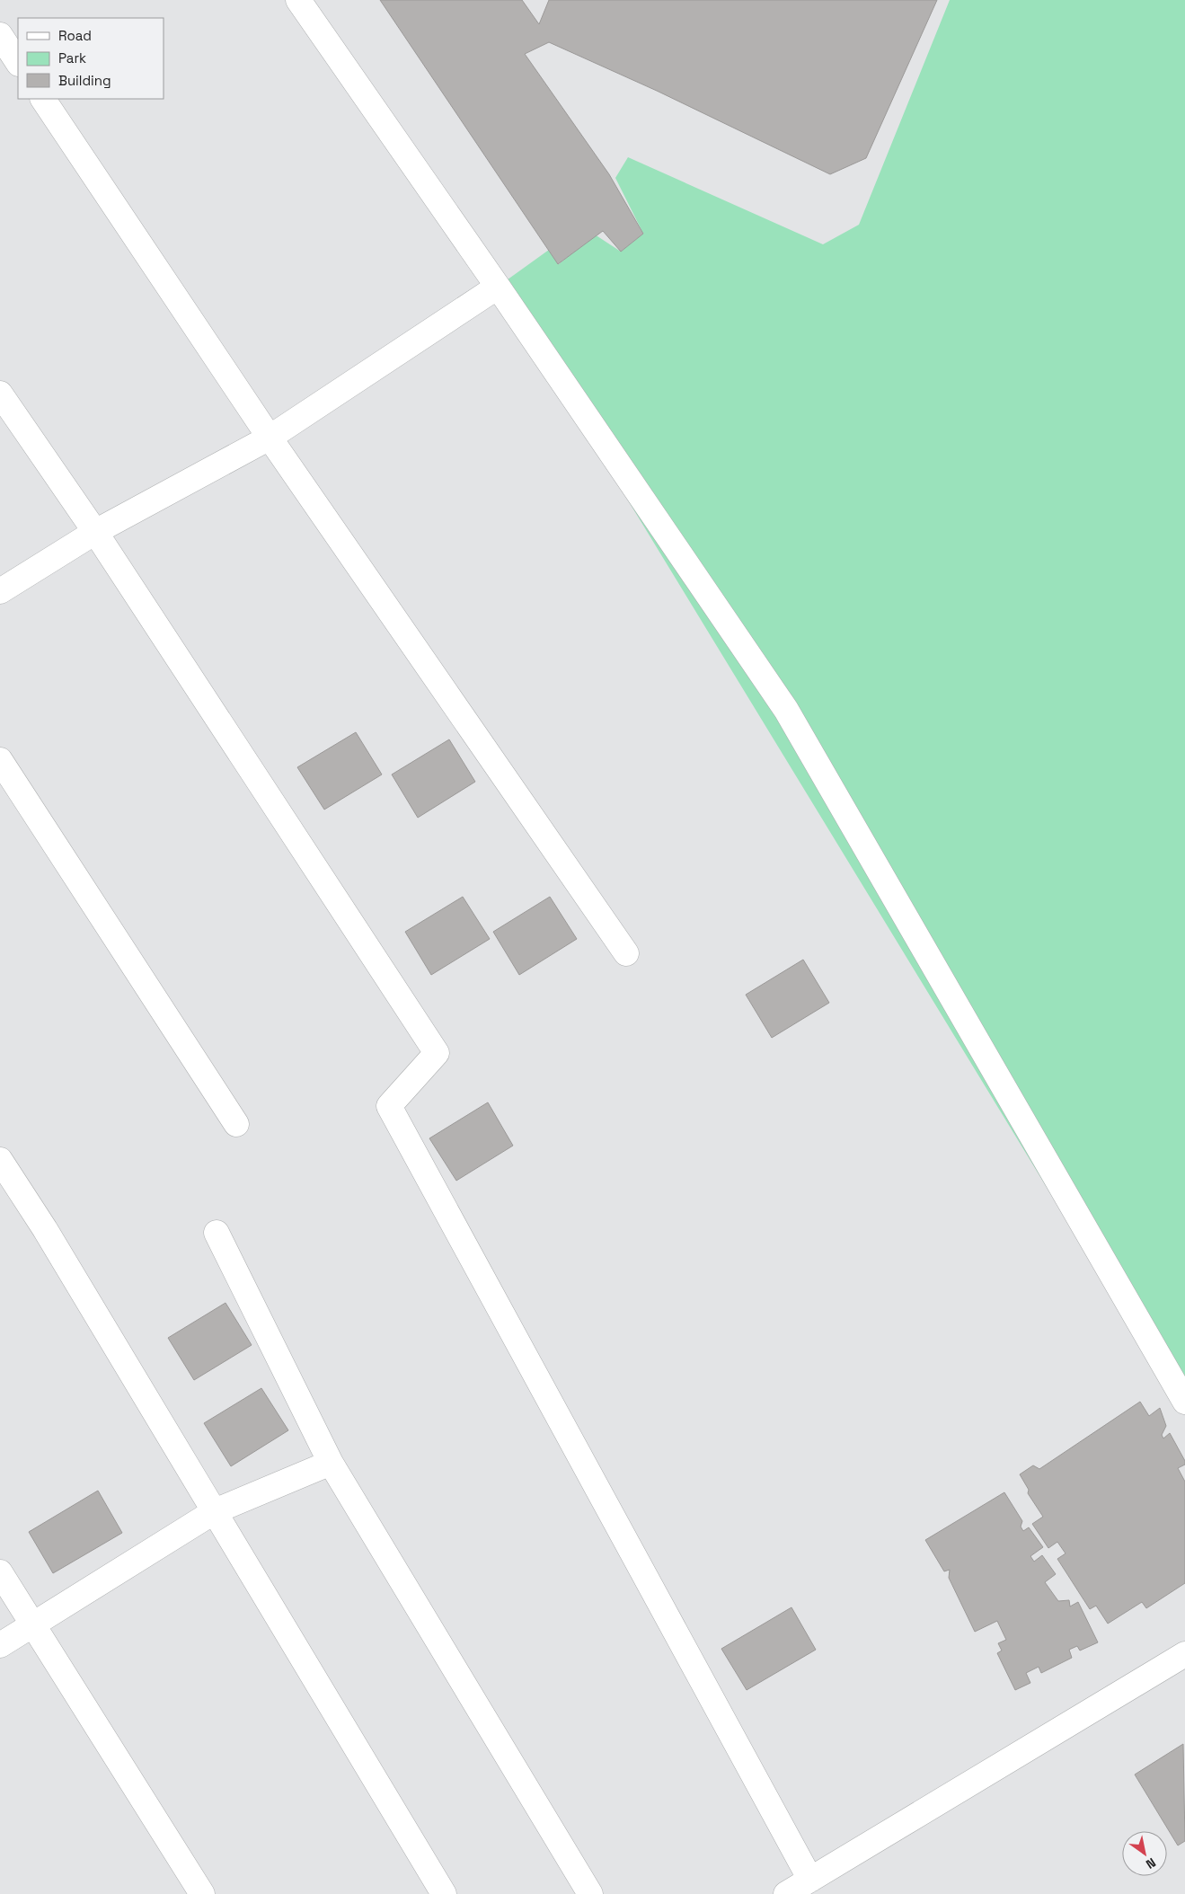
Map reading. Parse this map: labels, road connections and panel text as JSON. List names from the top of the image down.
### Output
{
  "legend": ["Road", "Park", "Building"],
  "north": "bottom right"
}
